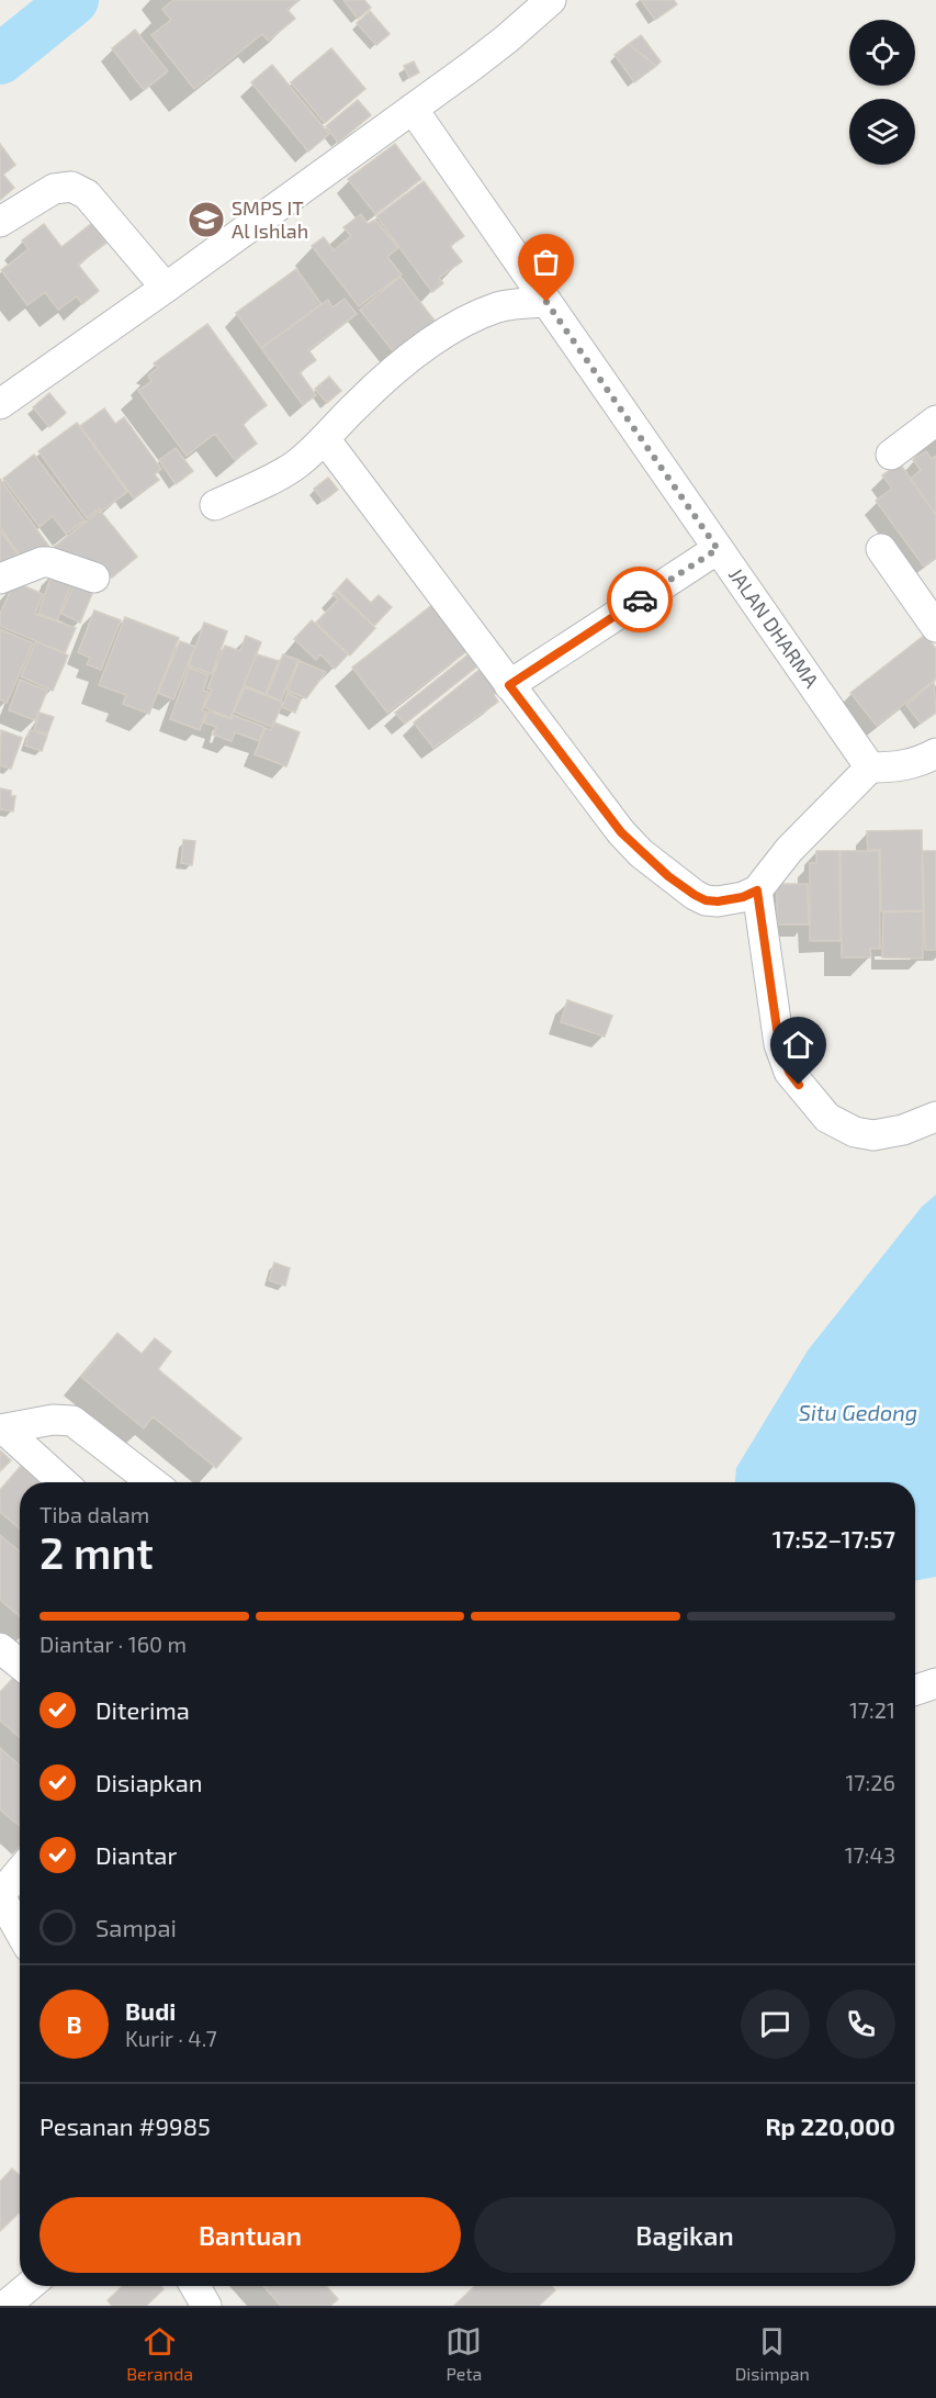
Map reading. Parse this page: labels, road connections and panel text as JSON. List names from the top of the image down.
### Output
{
  "streets": {
    "street": ["JALAN DHARMA"]
  },
  "water": ["Situ Gedong"],
  "places": {
    "school or university": ["SMPS IT Al Ishlah"]
  },
  "page": {
    "heading": ["2 mnt", "Tiba dalam", "17:52–17:57"],
    "panel": [
      "Budi",
      "Kurir · 4.7",
      "Pesanan #9985",
      "Rp 220,000"
    ],
    "bar": "Diantar · 160 m",
    "list": [
      ["Diterima", "17:21"],
      ["Disiapkan", "17:26"],
      ["Diantar", "17:43"],
      "Sampai"
    ],
    "round": "B",
    "buttons": ["Bantuan", "Bagikan"],
    "tabs": ["Beranda", "Peta", "Disimpan"]
  }
}
